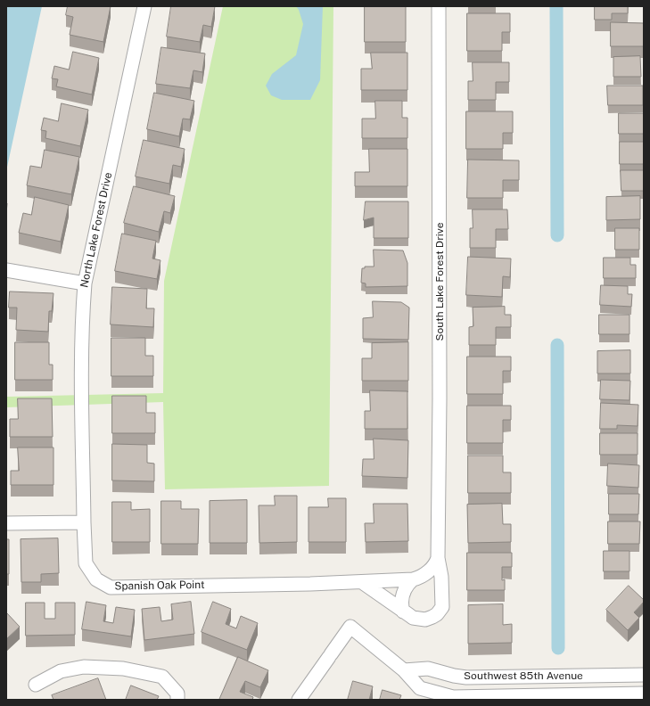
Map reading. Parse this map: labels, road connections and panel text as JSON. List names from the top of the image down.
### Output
{
  "streets": {
    "street": [
      "North Lake Forest Drive",
      "South Lake Forest Drive",
      "Spanish Oak Point",
      "Southwest 85th Avenue"
    ]
  },
  "crossings": [
    ["North Lake Forest Drive", "Spanish Oak Point"],
    ["South Lake Forest Drive", "Spanish Oak Point"]
  ]
}
